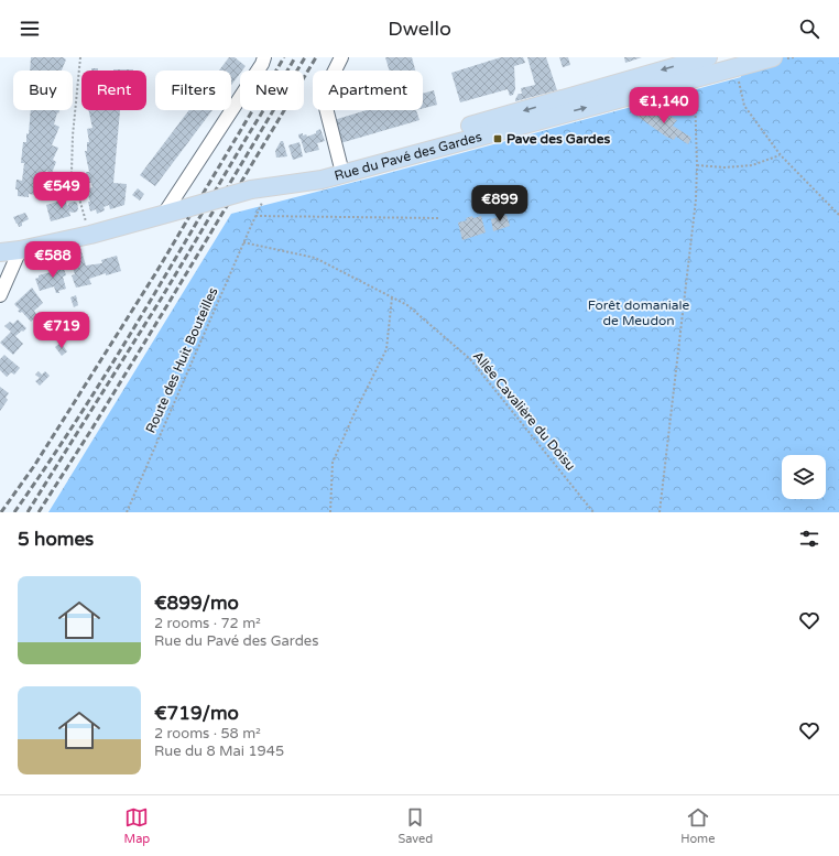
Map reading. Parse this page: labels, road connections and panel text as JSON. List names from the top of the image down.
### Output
{
  "streets": {
    "main road": ["Rue du Pavé des Gardes"],
    "path": ["Route des Huit Bouteilles", "Allée Cavalière du Doisu"]
  },
  "crossings": [
    ["Route des Huit Bouteilles", "Allée Cavalière du Doisu"]
  ],
  "parks": ["Forêt domaniale de Meudon"],
  "places": {
    "transit": ["Pave des Gardes"]
  },
  "page": {
    "header": "Dwello",
    "chip": [
      "Buy",
      "Rent",
      "Filters",
      "New",
      "Apartment"
    ],
    "price": [
      "€1,140",
      "€549",
      "€899",
      "€588",
      "€719"
    ],
    "heading": "5 homes",
    "list": [
      {
        "name": "€899/mo",
        "note": "2 rooms · 72 m² · Rue du Pavé des Gardes"
      },
      {
        "name": "€719/mo",
        "note": "2 rooms · 58 m² · Rue du 8 Mai 1945"
      }
    ],
    "tabs": ["Map", "Saved", "Home"]
  }
}
